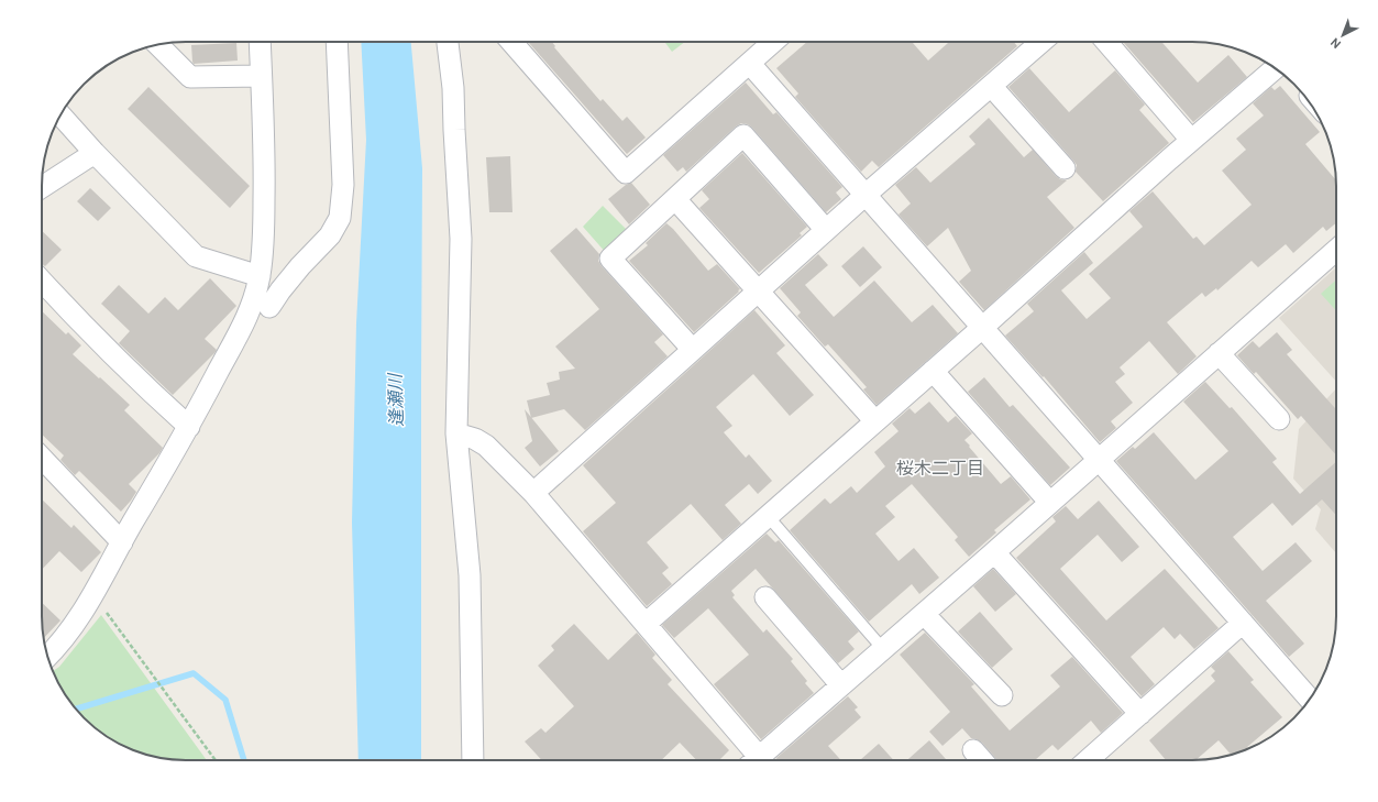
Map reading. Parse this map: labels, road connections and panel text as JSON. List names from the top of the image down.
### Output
{
  "districts": ["桜木二丁目"],
  "water": ["逢瀬川"],
  "north": "bottom left"
}
